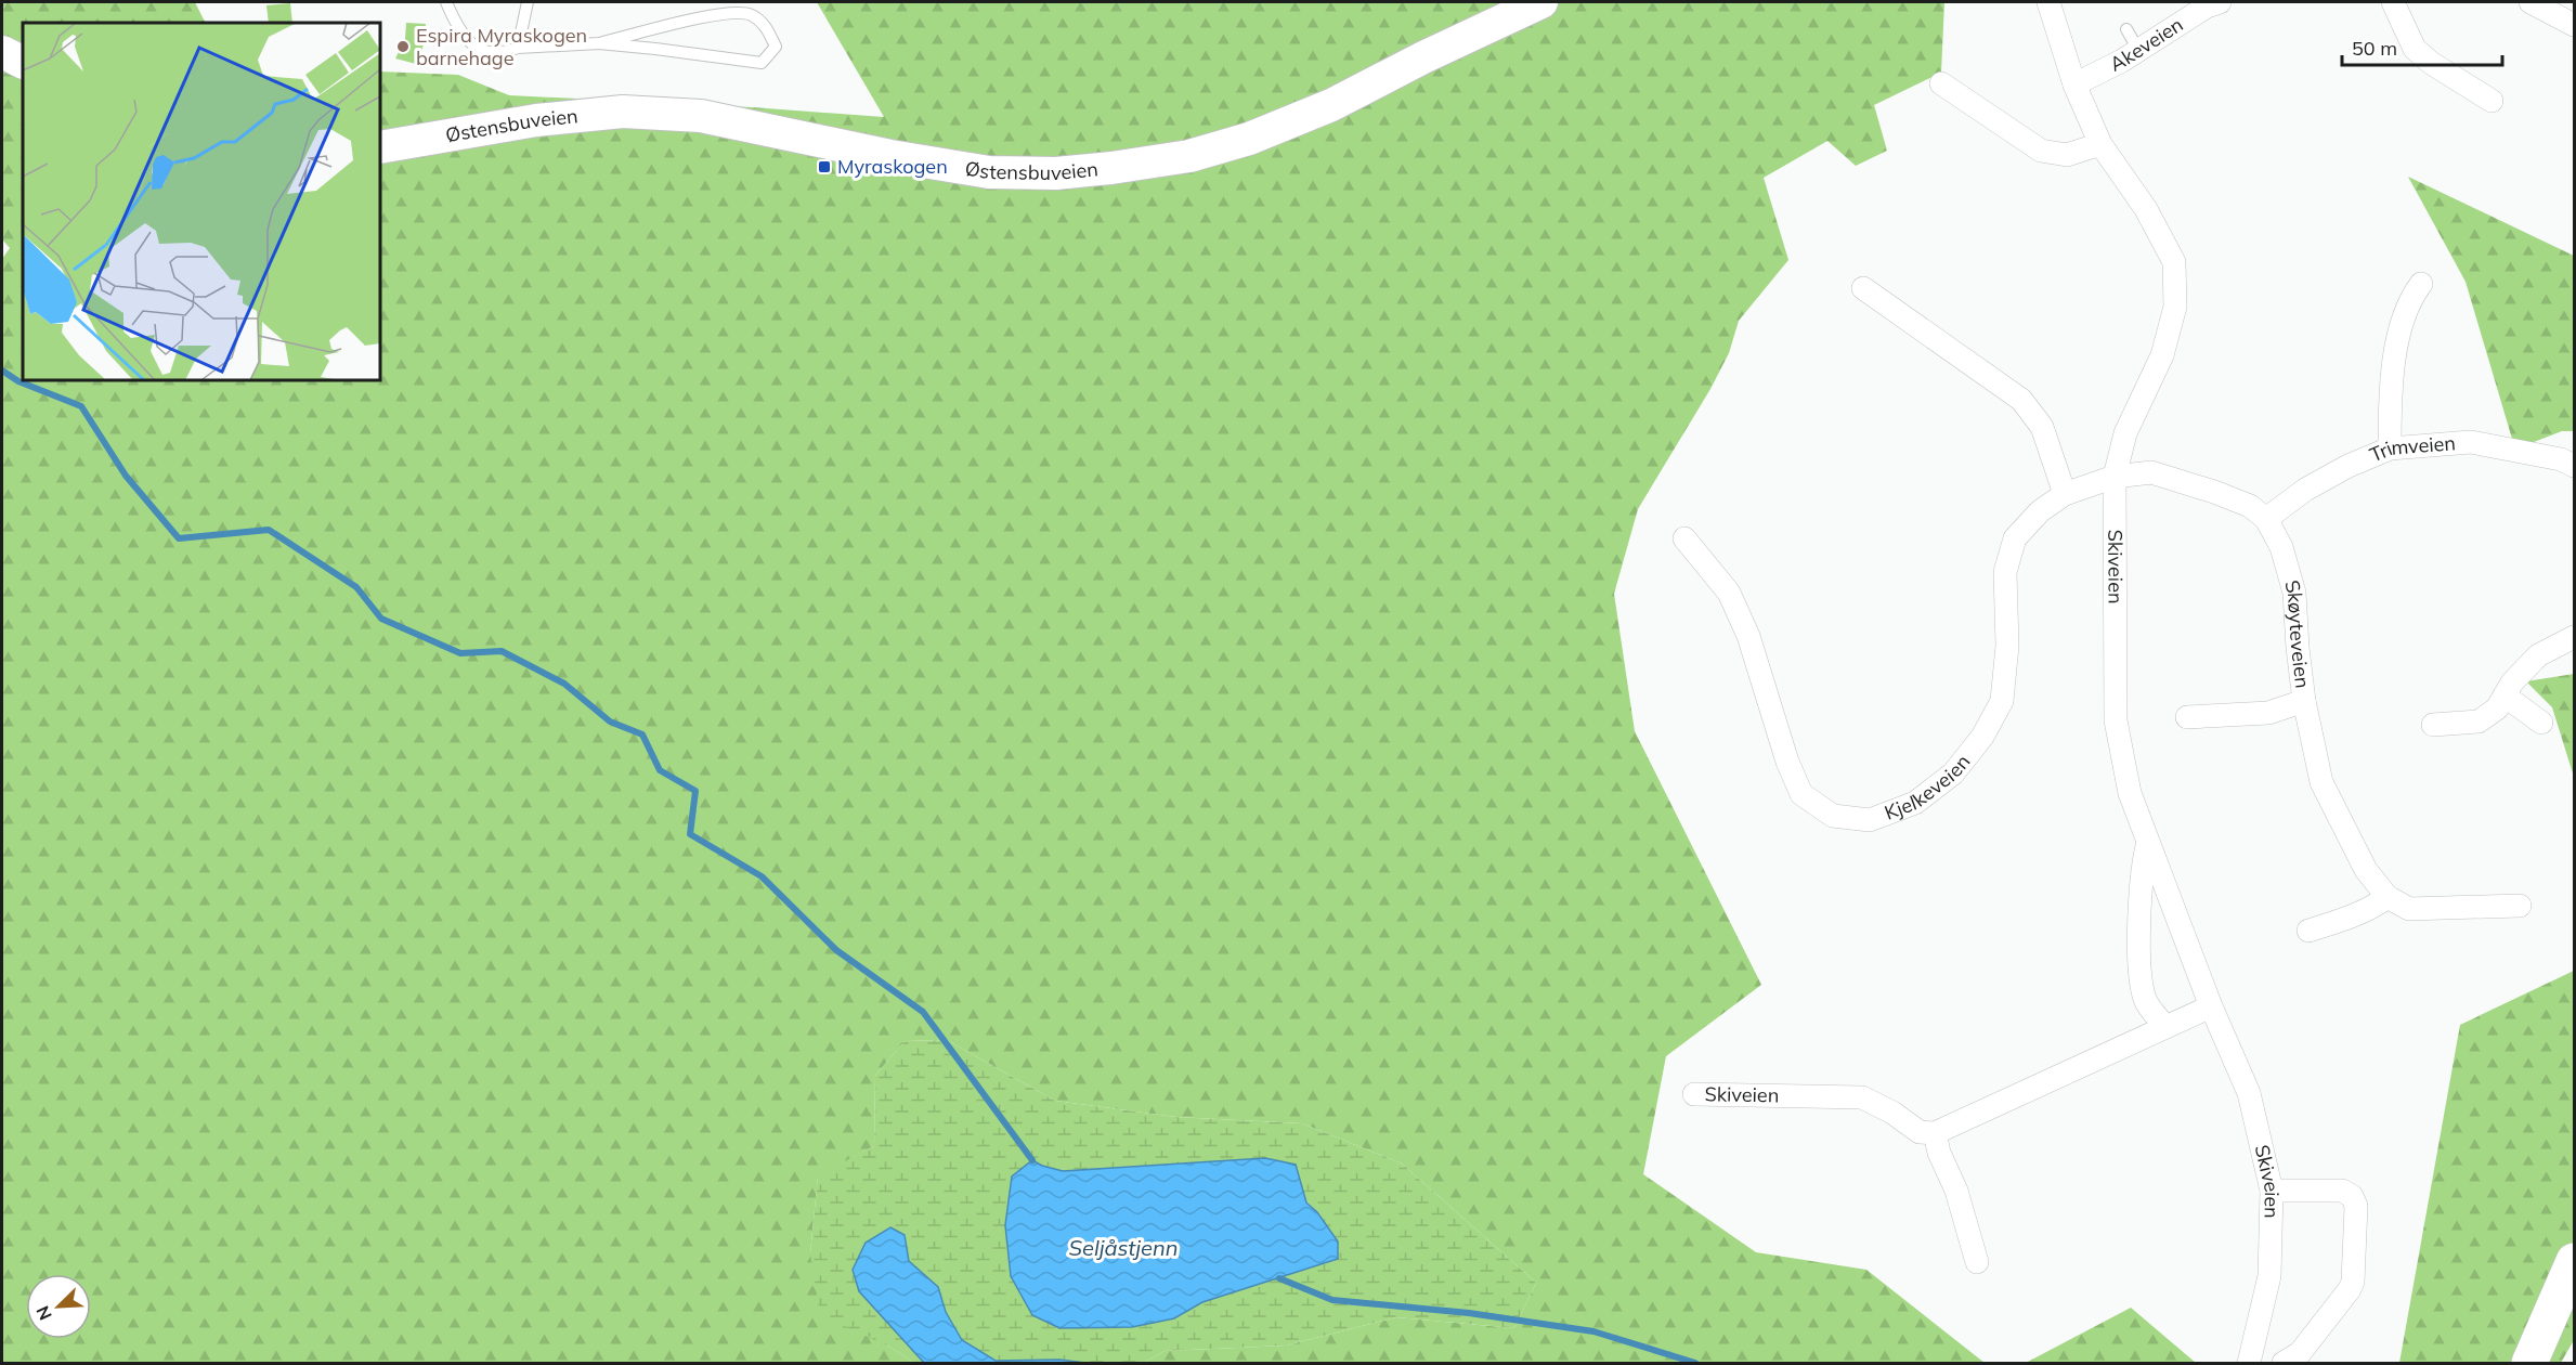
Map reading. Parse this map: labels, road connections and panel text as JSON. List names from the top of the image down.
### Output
{
  "streets": {
    "main road": ["Østensbuveien"],
    "street": [
      "Akeveien",
      "Trimveien",
      "Skiveien",
      "Skøyteveien",
      "Kjelkeveien"
    ]
  },
  "crossings": [
    ["Akeveien", "Skiveien"],
    ["Trimveien", "Skøyteveien"],
    ["Skiveien", "Kjelkeveien"]
  ],
  "water": ["Seljåstjenn"],
  "places": {
    "other": ["Espira Myraskogen barnehage"],
    "transit": ["Myraskogen"]
  },
  "scale_bar": "50 m",
  "north": "bottom left"
}
